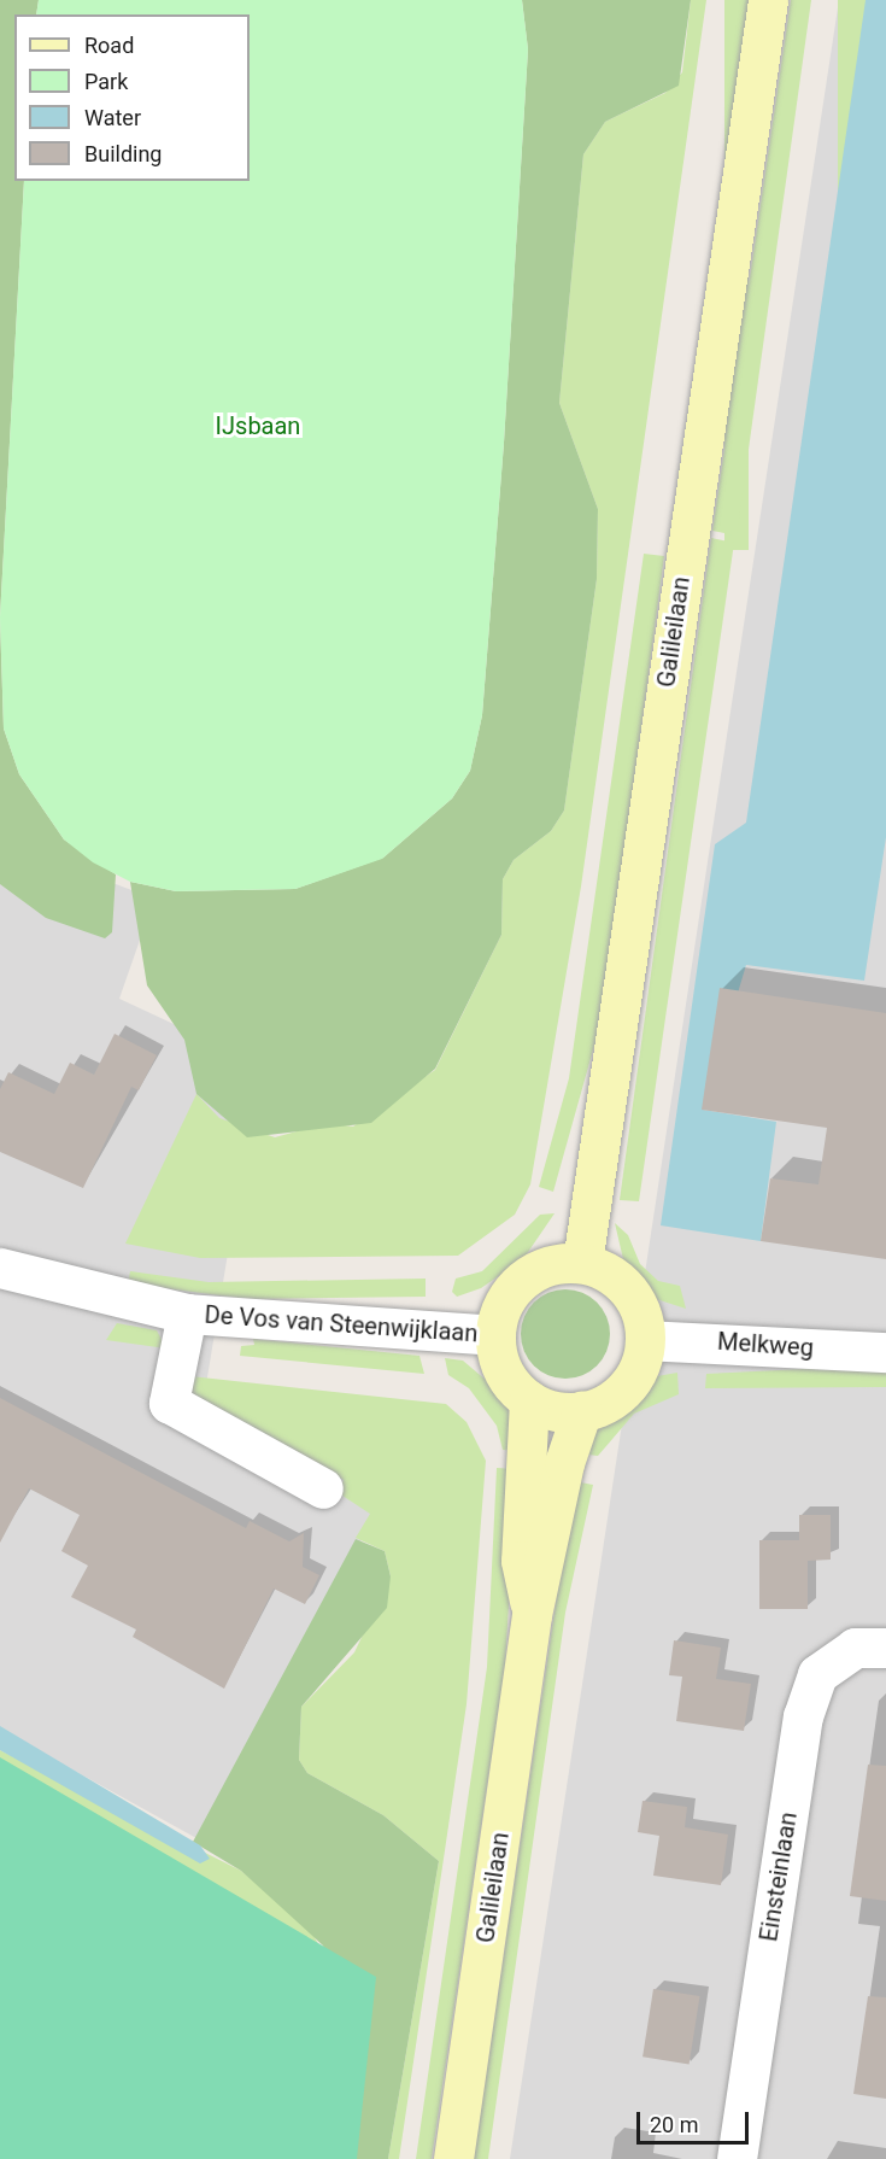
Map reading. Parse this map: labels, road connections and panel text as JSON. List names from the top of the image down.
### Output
{
  "streets": {
    "main road": ["Galileilaan"],
    "street": ["De Vos van Steenwijklaan", "Melkweg", "Einsteinlaan"]
  },
  "crossings": [
    ["Galileilaan", "De Vos van Steenwijklaan"],
    ["Galileilaan", "Melkweg"],
    ["De Vos van Steenwijklaan", "Melkweg"]
  ],
  "parks": ["IJsbaan"],
  "legend": [
    "Road",
    "Park",
    "Water",
    "Building"
  ],
  "scale_bar": "20 m"
}
